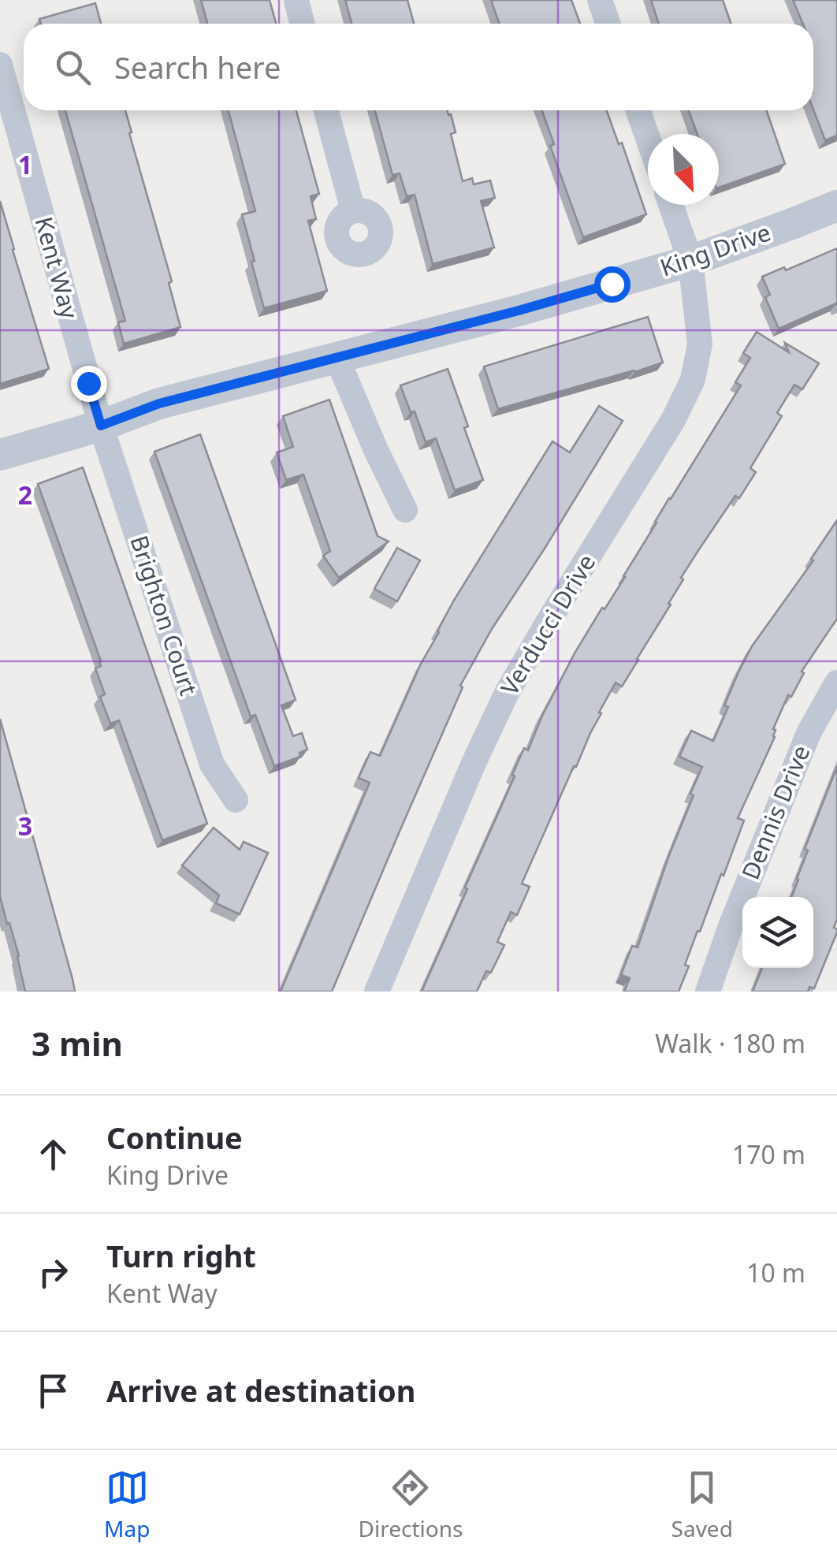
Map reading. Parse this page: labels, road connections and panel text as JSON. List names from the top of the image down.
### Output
{
  "streets": {
    "street": [
      "King Drive",
      "Kent Way",
      "Brighton Court",
      "Verducci Drive",
      "Dennis Drive"
    ]
  },
  "crossings": [
    ["King Drive", "Kent Way"],
    ["King Drive", "Brighton Court"],
    ["King Drive", "Verducci Drive"],
    ["Kent Way", "Brighton Court"]
  ],
  "north": "bottom right",
  "page": {
    "search": "Search here",
    "heading": ["3 min", "Walk · 180 m"],
    "list": [
      ["Continue", "King Drive", "170 m"],
      ["Turn right", "Kent Way", "10 m"],
      "Arrive at destination"
    ],
    "nav": ["Map", "Directions", "Saved"]
  },
  "grid": {
    "rows": ["1", "2", "3"]
  }
}
